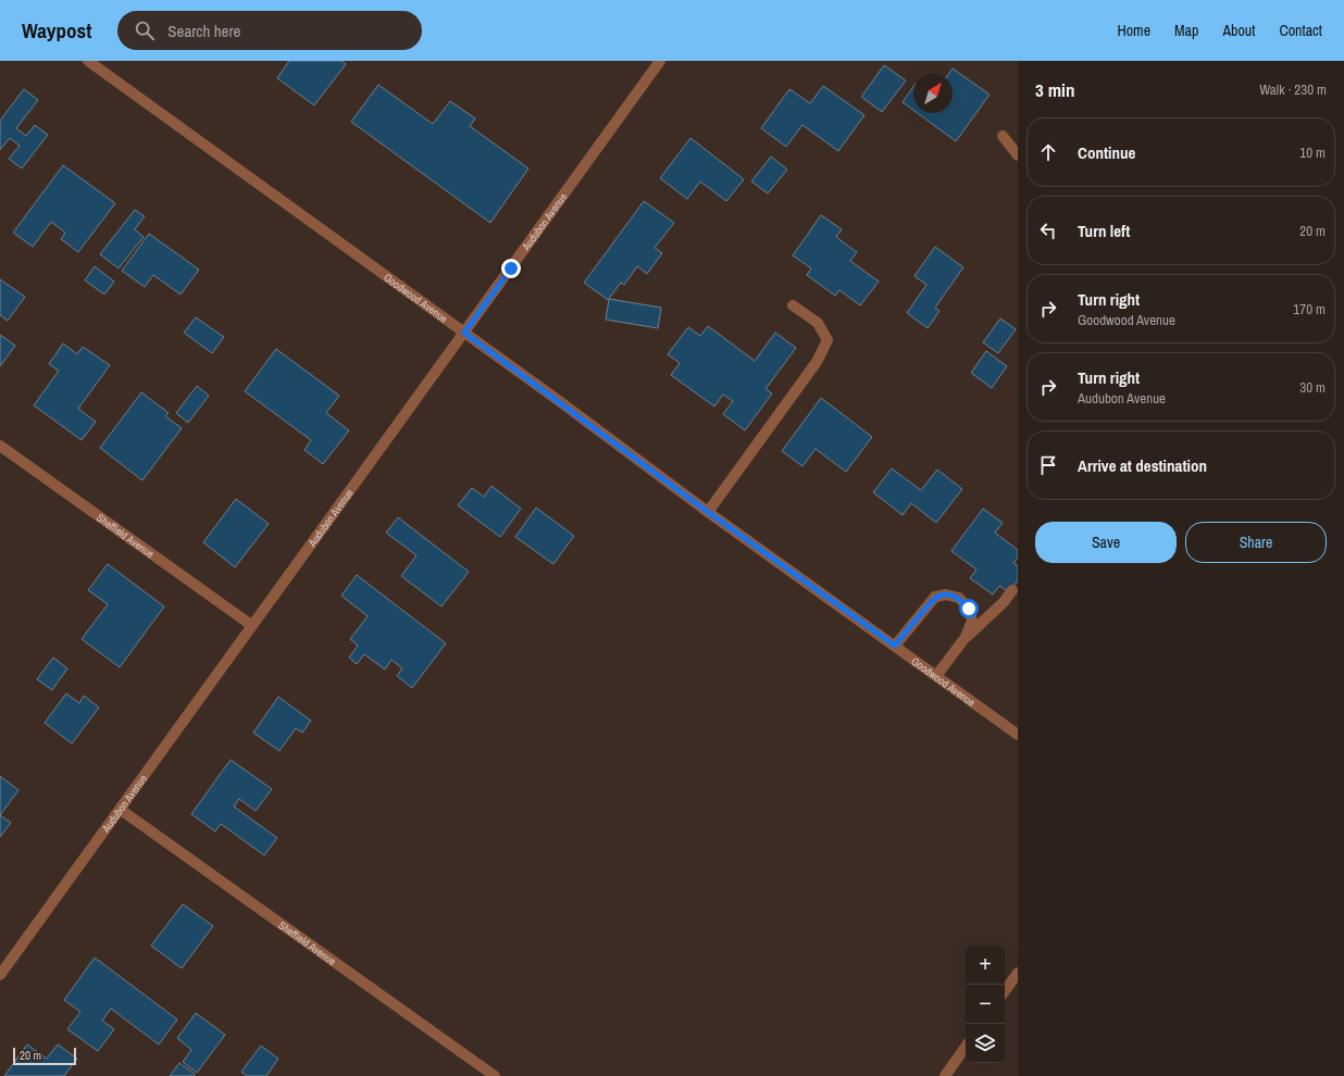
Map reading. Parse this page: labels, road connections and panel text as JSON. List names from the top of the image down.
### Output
{
  "streets": {
    "street": ["Audubon Avenue", "Goodwood Avenue", "Sheffield Avenue"]
  },
  "crossings": [
    ["Audubon Avenue", "Goodwood Avenue"],
    ["Audubon Avenue", "Sheffield Avenue"]
  ],
  "scale_bar": "20 m",
  "north": "top right",
  "page": {
    "header": "Waypost",
    "search": "Search here",
    "nav": [
      "Home",
      "Map",
      "About",
      "Contact"
    ],
    "heading": ["3 min", "Walk · 230 m"],
    "list": [
      ["Continue", "10 m"],
      ["Turn left", "20 m"],
      ["Turn right", "Goodwood Avenue", "170 m"],
      ["Turn right", "Audubon Avenue", "30 m"],
      "Arrive at destination"
    ],
    "buttons": ["Save", "Share"],
    "map_buttons": ["+", "−"],
    "scale": "20 m"
  }
}
